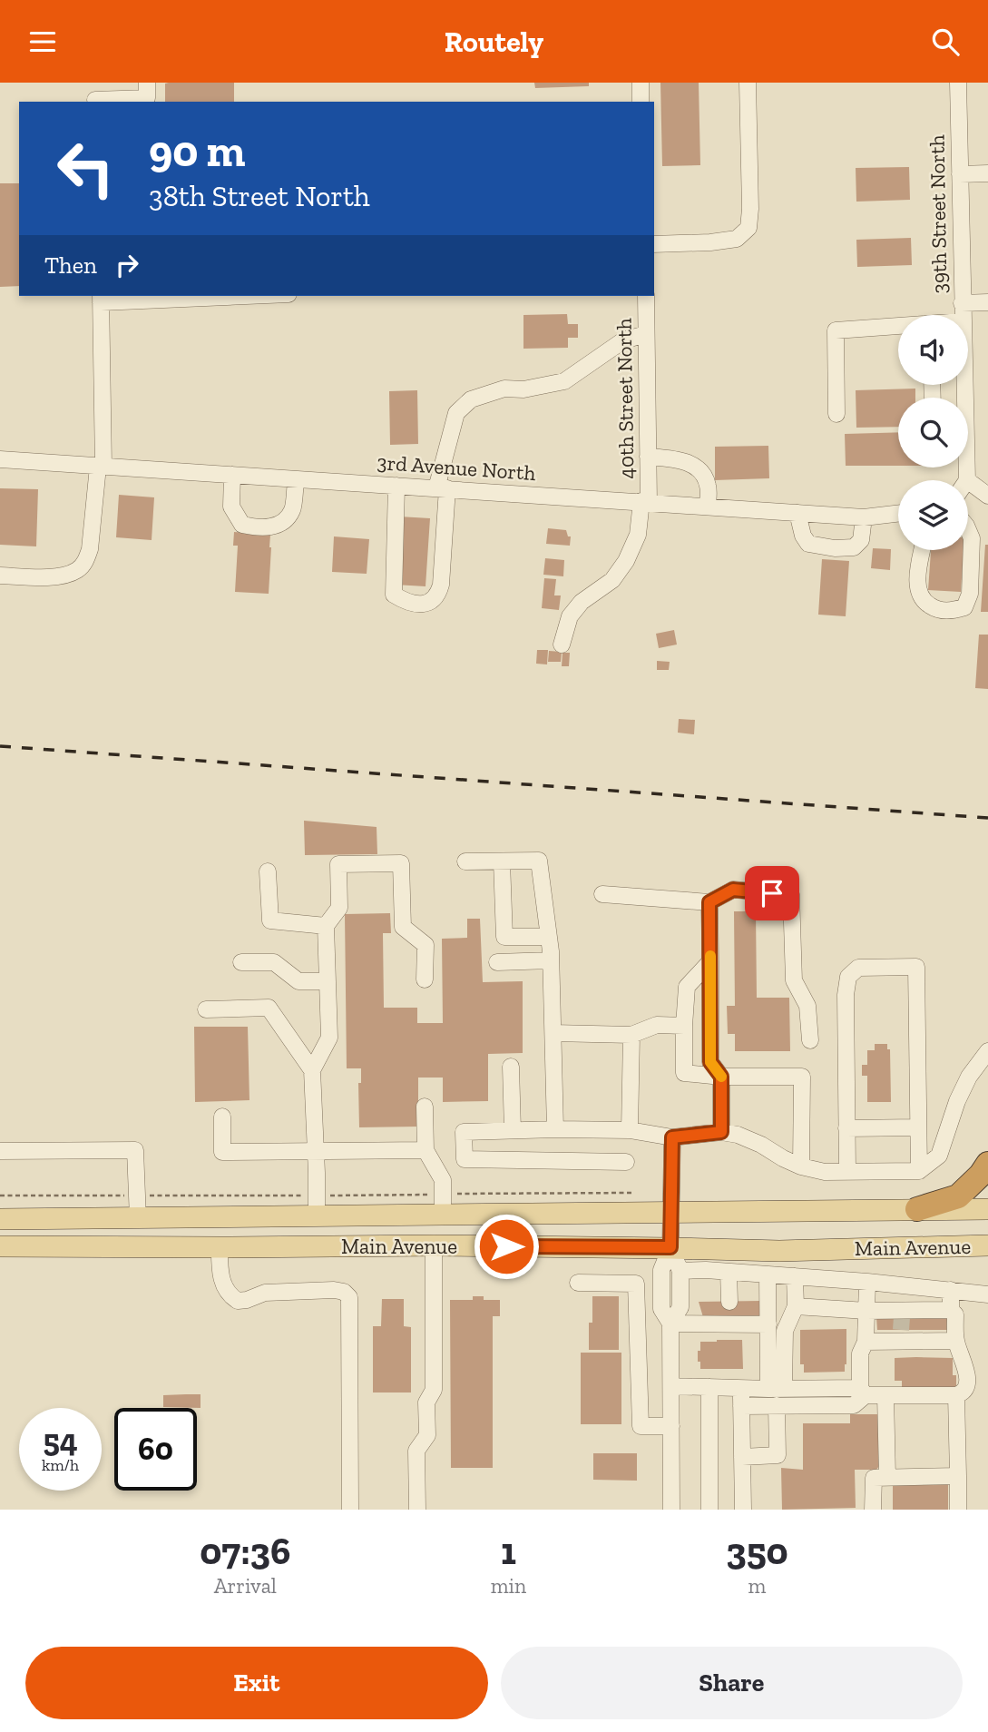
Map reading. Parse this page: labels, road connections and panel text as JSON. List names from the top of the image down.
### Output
{
  "streets": {
    "main road": ["Main Avenue"],
    "street": ["39th Street North", "40th Street North", "3rd Avenue North"]
  },
  "crossings": [
    ["40th Street North", "3rd Avenue North"]
  ],
  "page": {
    "header": "Routely",
    "turn": ["90 m", "38th Street North"],
    "then": "Then",
    "speed": "54 km/h",
    "limit": "60",
    "eta": [
      "07:36",
      "Arrival",
      "1",
      "min",
      "350",
      "m"
    ],
    "buttons": ["Exit", "Share"]
  }
}
